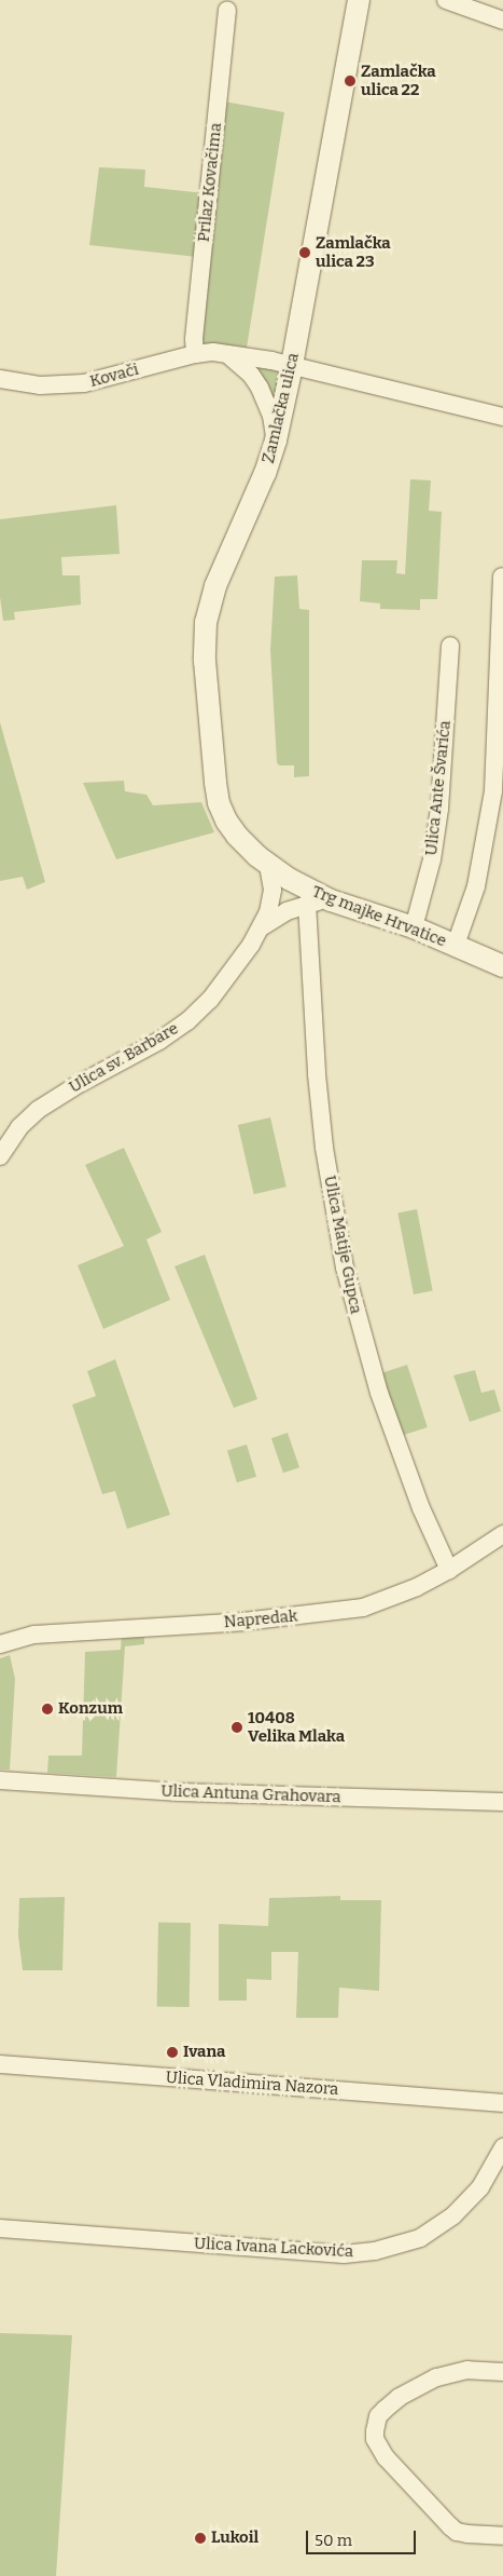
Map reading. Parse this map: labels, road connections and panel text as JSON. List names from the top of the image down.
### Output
{
  "streets": {
    "street": [
      "Prilaz Kovačima",
      "Kovači",
      "Zamlačka ulica",
      "Ulica Ante Švarića",
      "Trg majke Hrvatice",
      "Ulica sv. Barbare",
      "Ulica Matije Gupca",
      "Napredak",
      "Ulica Antuna Grahovara",
      "Ulica Vladimira Nazora",
      "Ulica Ivana Lackovića"
    ]
  },
  "crossings": [
    ["Prilaz Kovačima", "Kovači"],
    ["Kovači", "Zamlačka ulica"],
    ["Zamlačka ulica", "Trg majke Hrvatice"],
    ["Ulica Ante Švarića", "Trg majke Hrvatice"],
    ["Trg majke Hrvatice", "Ulica sv. Barbare"],
    ["Ulica sv. Barbare", "Ulica Matije Gupca"],
    ["Ulica Matije Gupca", "Napredak"]
  ],
  "places": [
    "Zamlačka ulica 22",
    "Zamlačka ulica 23",
    "Konzum",
    "10408 Velika Mlaka",
    "Ivana",
    "Lukoil"
  ],
  "scale_bar": "50 m"
}
